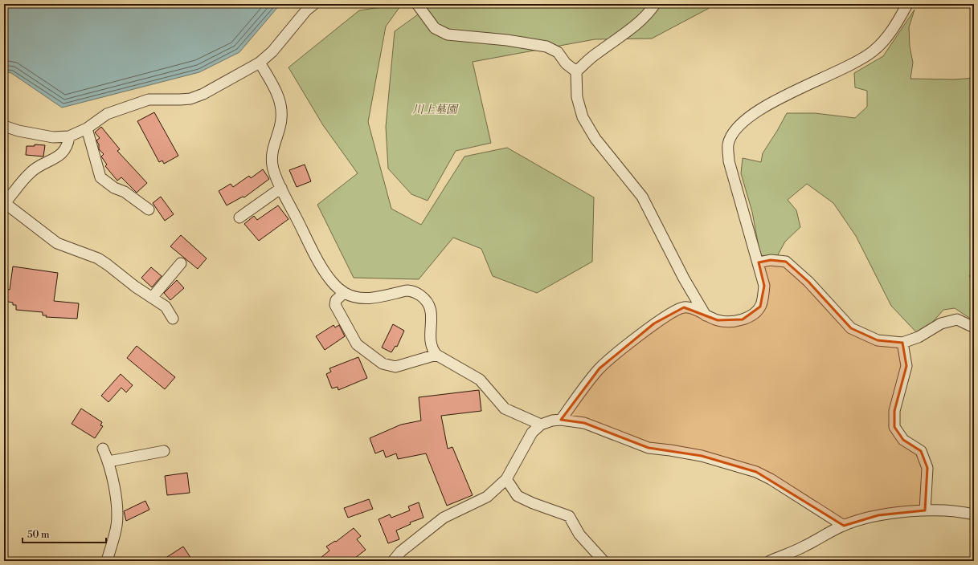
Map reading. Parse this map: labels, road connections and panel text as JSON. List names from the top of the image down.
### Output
{
  "parks": ["川上墓園"],
  "scale_bar": "50 m"
}
